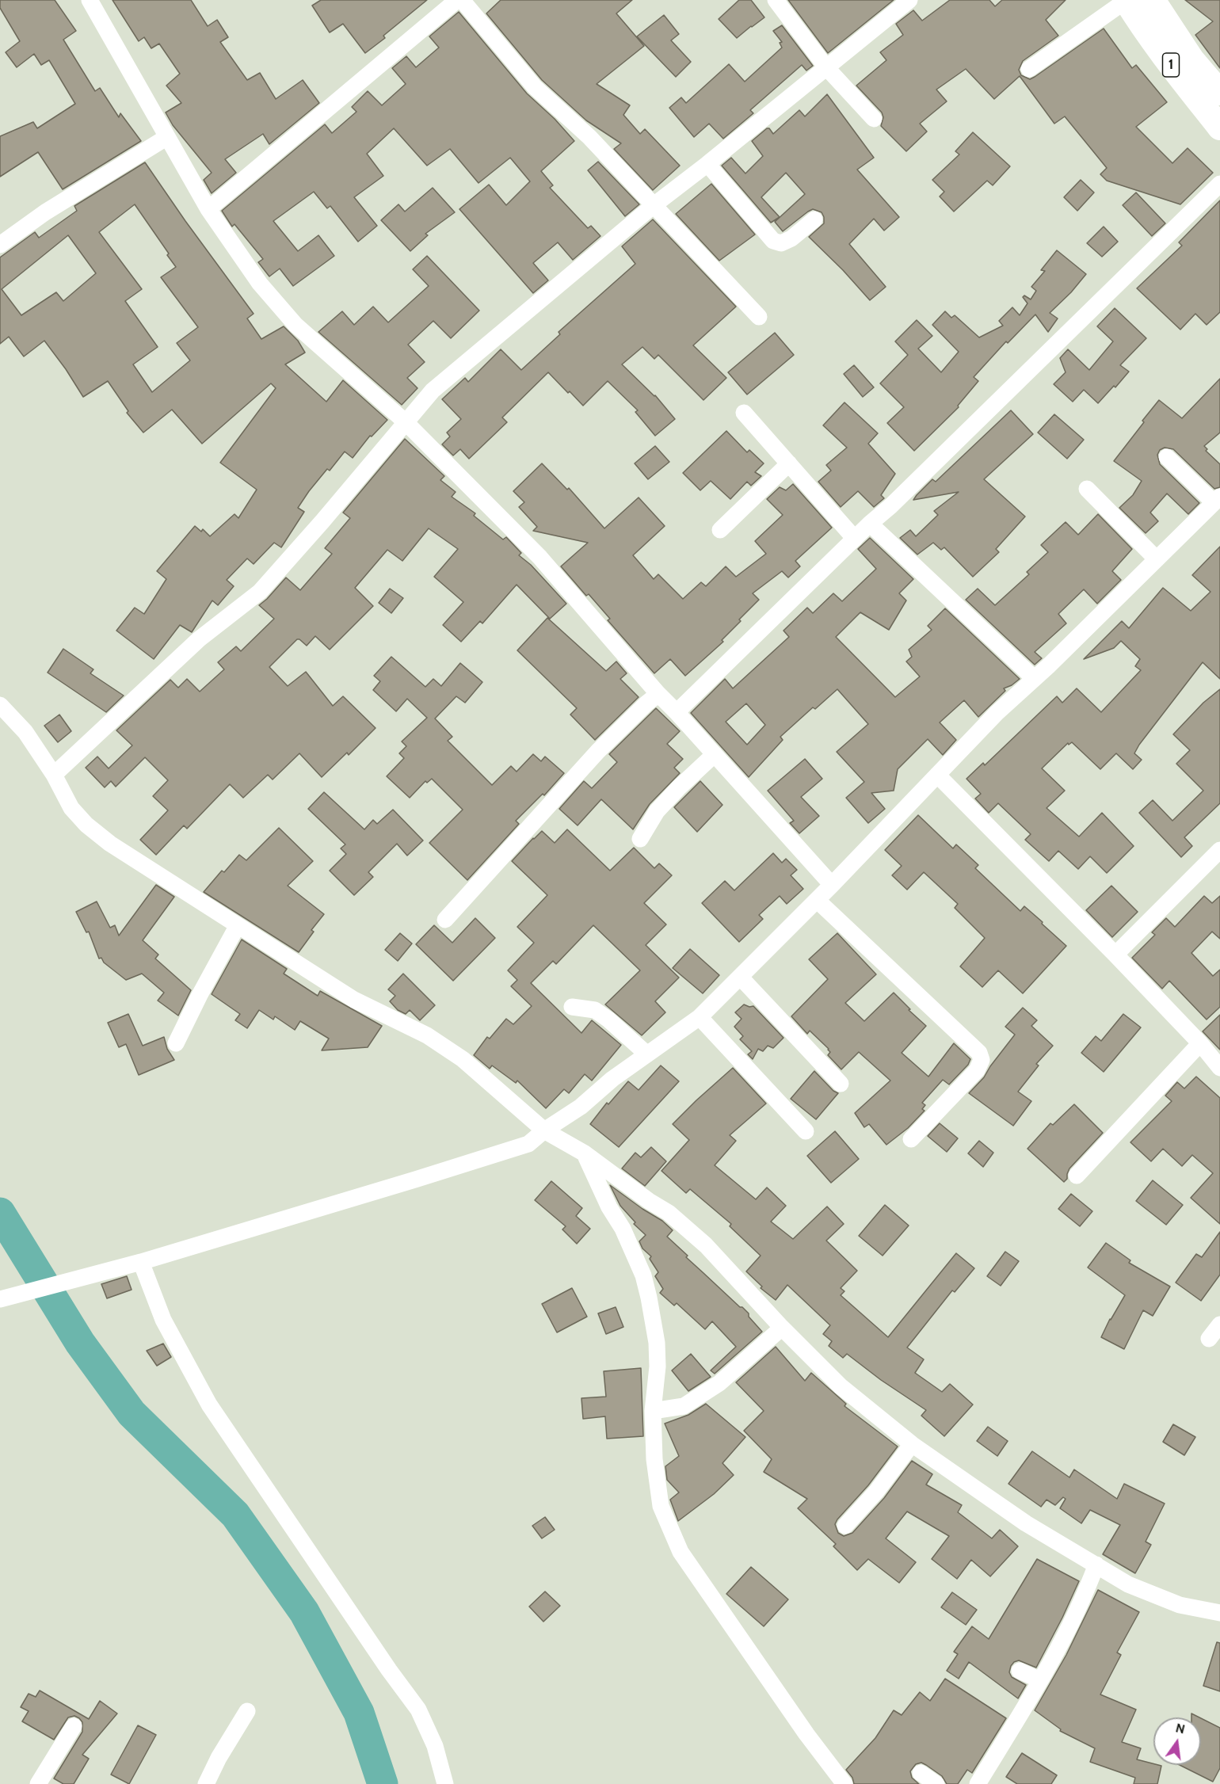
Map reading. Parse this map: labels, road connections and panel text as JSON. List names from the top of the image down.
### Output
{
  "streets": {
    "highway": ["1"]
  },
  "north": "top"
}
